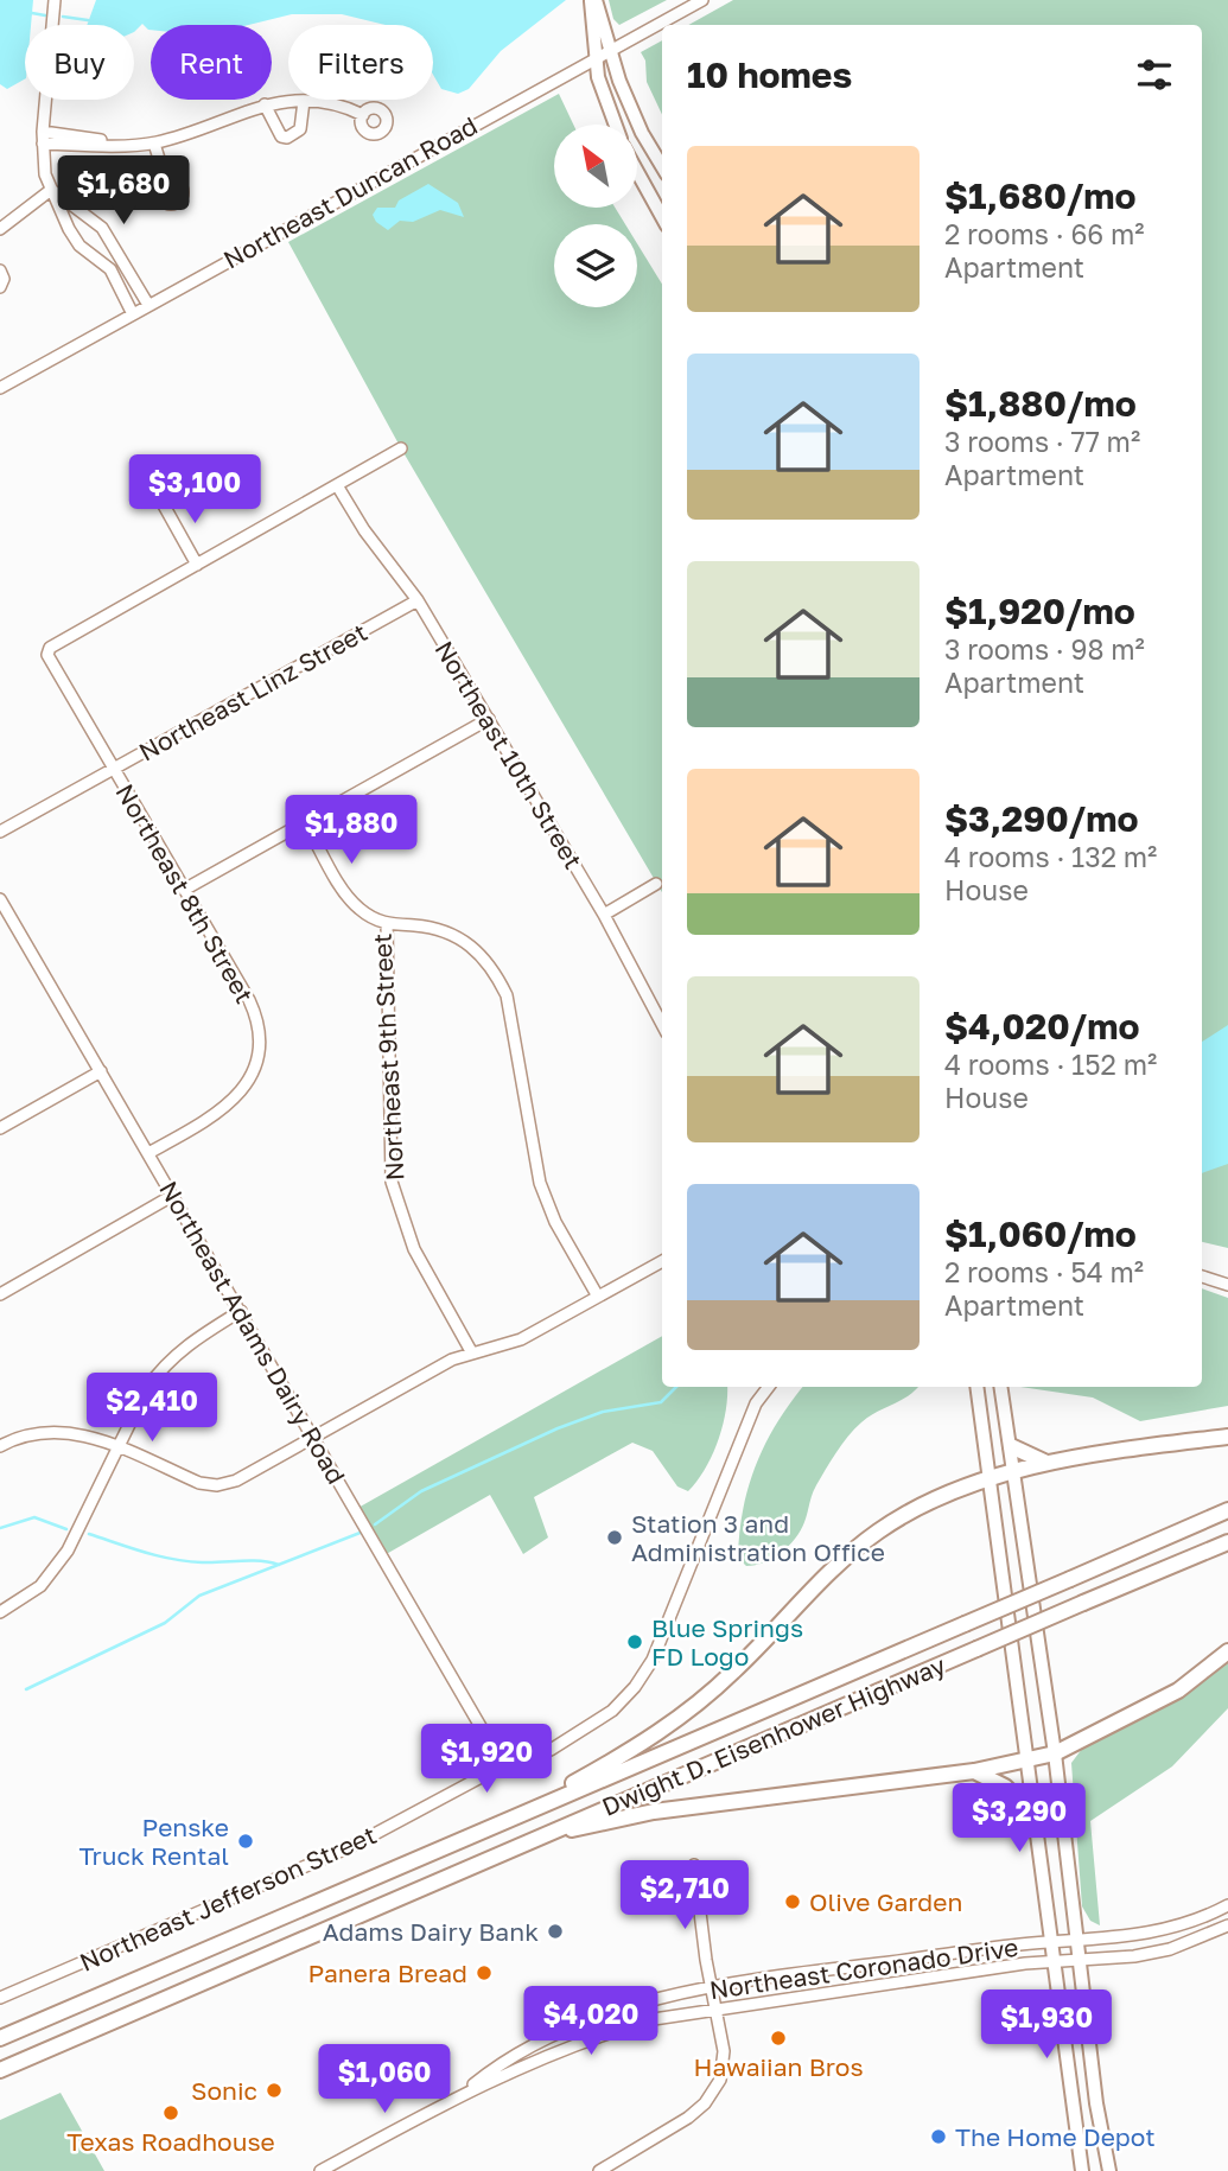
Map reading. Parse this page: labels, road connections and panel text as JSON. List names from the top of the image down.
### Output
{
  "streets": {
    "highway": ["Dwight D. Eisenhower Highway"],
    "street": [
      "Northeast Duncan Road",
      "Northeast Linz Street",
      "Northeast 10th Street",
      "Northeast 8th Street",
      "Northeast 9th Street",
      "Northeast Adams Dairy Road",
      "Northeast Jefferson Street",
      "Northeast Coronado Drive"
    ]
  },
  "crossings": [
    ["Northeast Linz Street", "Northeast 10th Street"],
    ["Northeast Linz Street", "Northeast 8th Street"],
    ["Northeast 8th Street", "Northeast Adams Dairy Road"],
    ["Northeast Adams Dairy Road", "Northeast Jefferson Street"]
  ],
  "places": [
    "Station 3 and Administration Office",
    "Blue Springs FD Logo",
    "Penske Truck Rental",
    "Olive Garden",
    "Adams Dairy Bank",
    "Panera Bread",
    "Hawaiian Bros",
    "Sonic",
    "Texas Roadhouse",
    "The Home Depot"
  ],
  "north": "top left",
  "page": {
    "chip": ["Buy", "Rent", "Filters"],
    "heading": "10 homes",
    "list": [
      {
        "name": "$1,680/mo",
        "note": "2 rooms · 66 m² · Apartment"
      },
      {
        "name": "$1,880/mo",
        "note": "3 rooms · 77 m² · Apartment"
      },
      {
        "name": "$1,920/mo",
        "note": "3 rooms · 98 m² · Apartment"
      },
      {
        "name": "$3,290/mo",
        "note": "4 rooms · 132 m² · House"
      },
      {
        "name": "$4,020/mo",
        "note": "4 rooms · 152 m² · House"
      },
      {
        "name": "$1,060/mo",
        "note": "2 rooms · 54 m² · Apartment"
      }
    ],
    "price": [
      "$1,680",
      "$3,100",
      "$1,880",
      "$2,410",
      "$1,920",
      "$3,290",
      "$2,710",
      "$4,020",
      "$1,930",
      "$1,060"
    ]
  }
}
